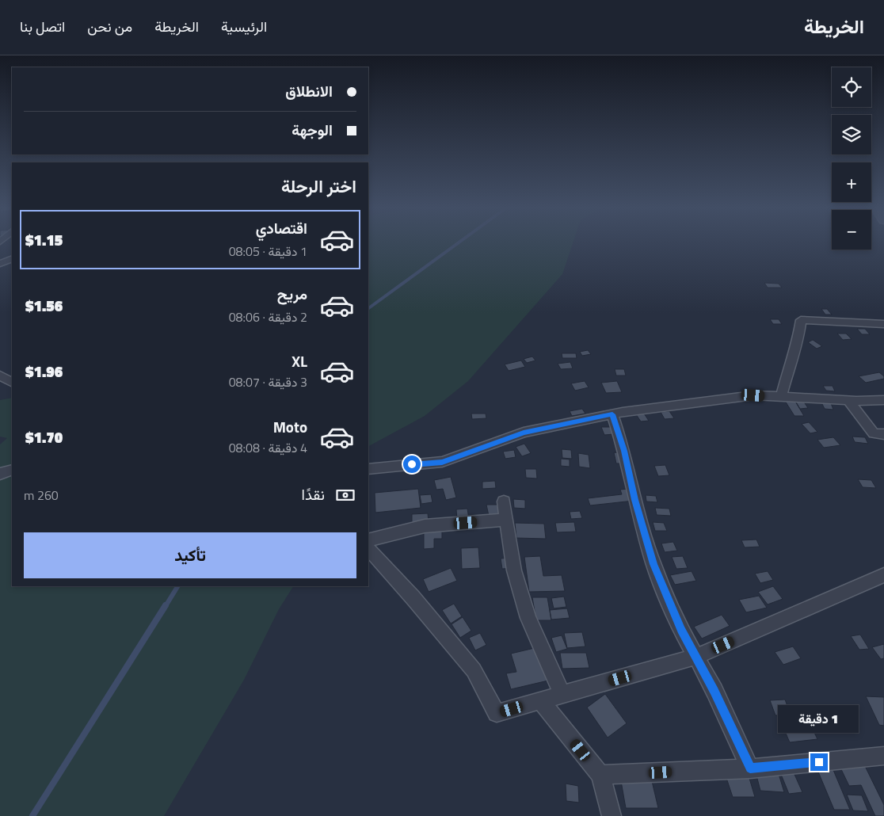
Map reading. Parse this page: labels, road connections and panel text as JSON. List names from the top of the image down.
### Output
{
  "page": {
    "header": "الخريطة",
    "nav": [
      "الرئيسية",
      "الخريطة",
      "من نحن",
      "اتصل بنا"
    ],
    "map_buttons": ["+", "−"],
    "banner": ["الانطلاق", "الوجهة"],
    "heading": "اختر الرحلة",
    "list": [
      {
        "name": "اقتصادي",
        "note": "1 دقيقة · 08:05",
        "value": "$1.15"
      },
      {
        "name": "مريح",
        "note": "2 دقيقة · 08:06",
        "value": "$1.56"
      },
      {
        "name": "XL",
        "note": "3 دقيقة · 08:07",
        "value": "$1.96"
      },
      {
        "name": "Moto",
        "note": "4 دقيقة · 08:08",
        "value": "$1.70"
      }
    ],
    "pay": ["نقدًا", "260 m"],
    "buttons": "تأكيد",
    "bubble": "1 دقيقة"
  }
}
